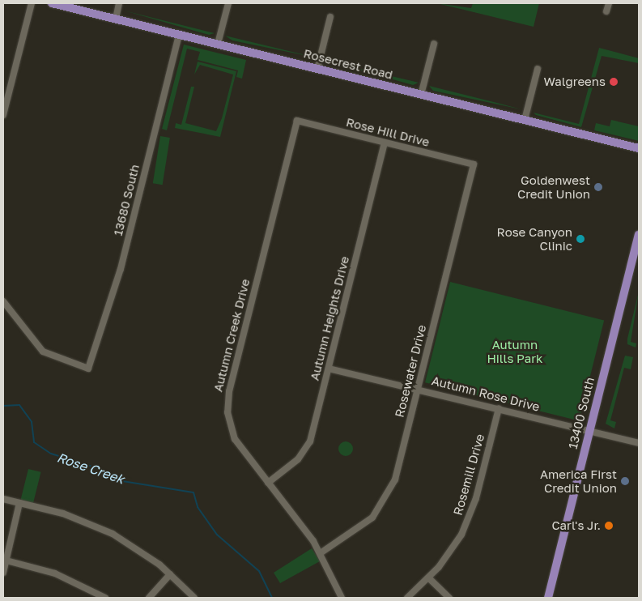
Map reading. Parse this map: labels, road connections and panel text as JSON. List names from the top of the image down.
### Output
{
  "streets": {
    "main road": ["Rosecrest Road", "13400 South"],
    "street": [
      "Rose Hill Drive",
      "13680 South",
      "Autumn Heights Drive",
      "Autumn Creek Drive",
      "Rosewater Drive",
      "Autumn Rose Drive",
      "Rosemill Drive"
    ]
  },
  "crossings": [
    ["Rosecrest Road", "13680 South"],
    ["Rose Hill Drive", "Autumn Heights Drive"],
    ["Rose Hill Drive", "Autumn Creek Drive"],
    ["Rose Hill Drive", "Rosewater Drive"],
    ["Autumn Heights Drive", "Autumn Creek Drive"],
    ["Autumn Heights Drive", "Autumn Rose Drive"],
    ["Autumn Creek Drive", "Rosewater Drive"],
    ["Rosewater Drive", "Autumn Rose Drive"],
    ["Autumn Rose Drive", "13400 South"],
    ["Autumn Rose Drive", "Rosemill Drive"]
  ],
  "water": ["Rose Creek"],
  "parks": ["Autumn Hills Park"],
  "places": [
    "Walgreens",
    "Goldenwest Credit Union",
    "Rose Canyon Clinic",
    "America First Credit Union",
    "Carl's Jr."
  ]
}
